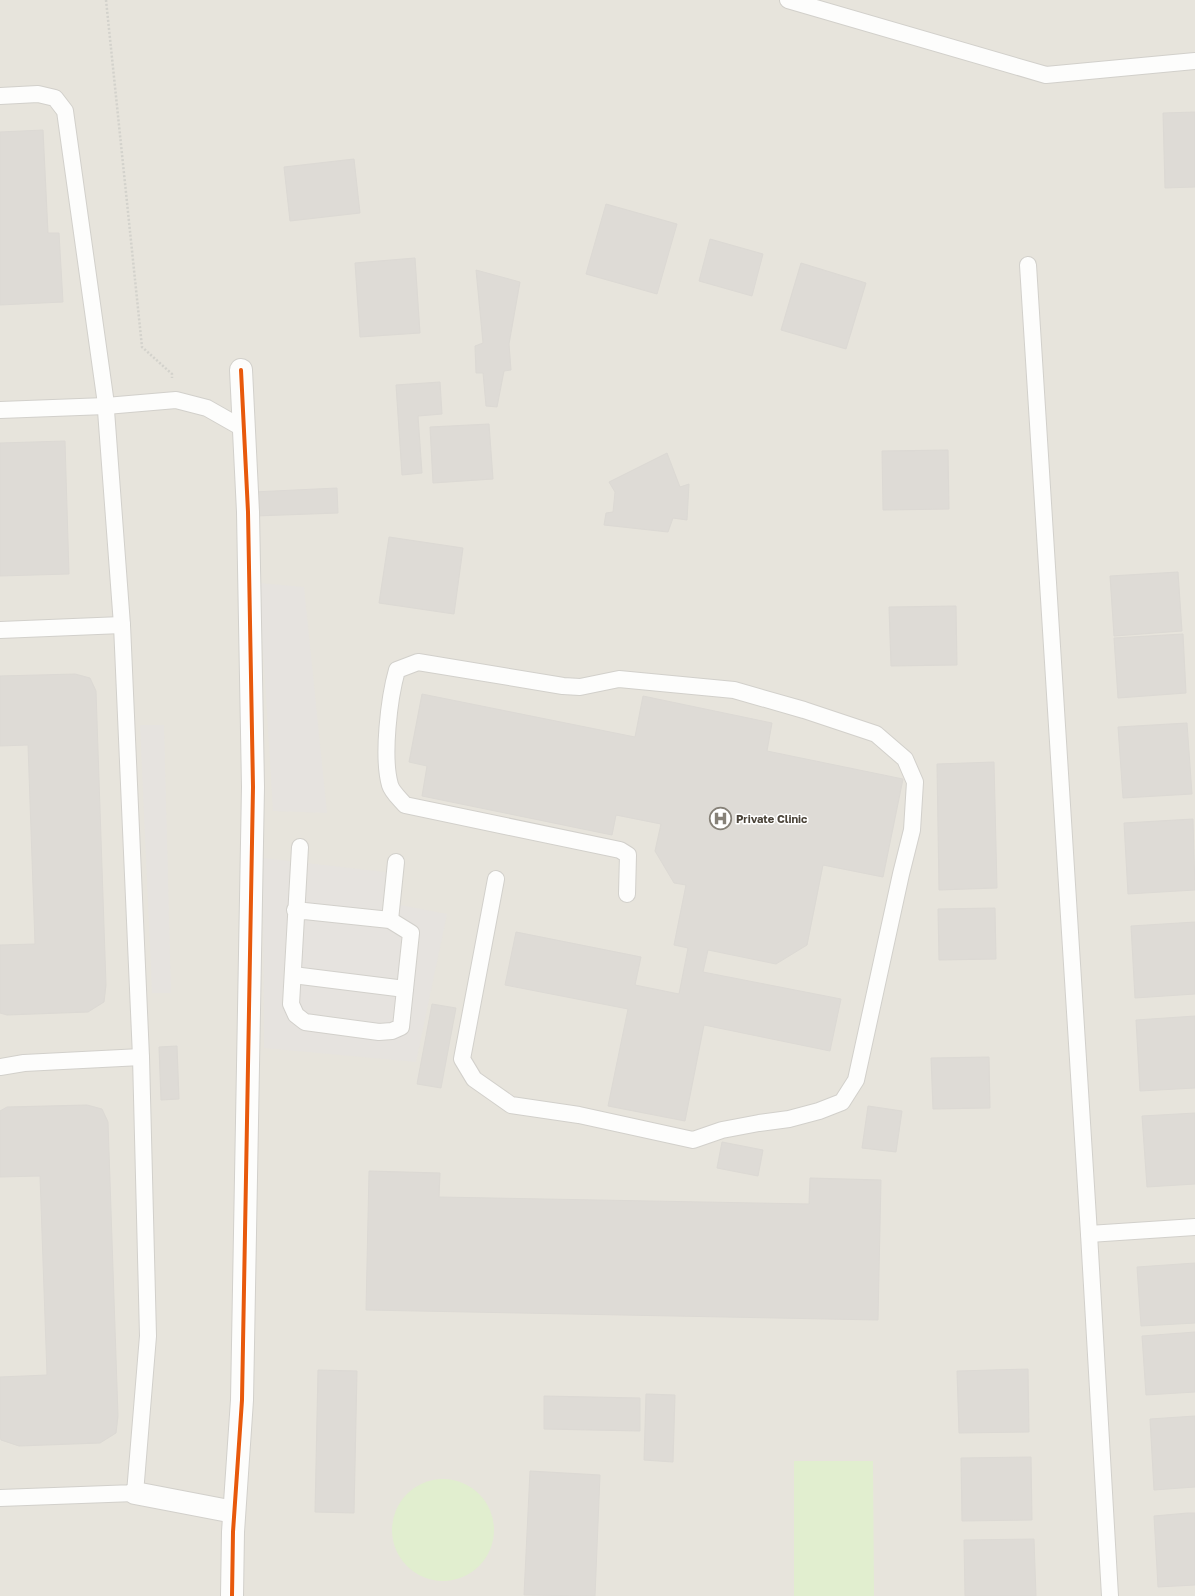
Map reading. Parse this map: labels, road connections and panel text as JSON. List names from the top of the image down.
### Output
{
  "places": {
    "hospital": ["Private Clinic"]
  }
}
